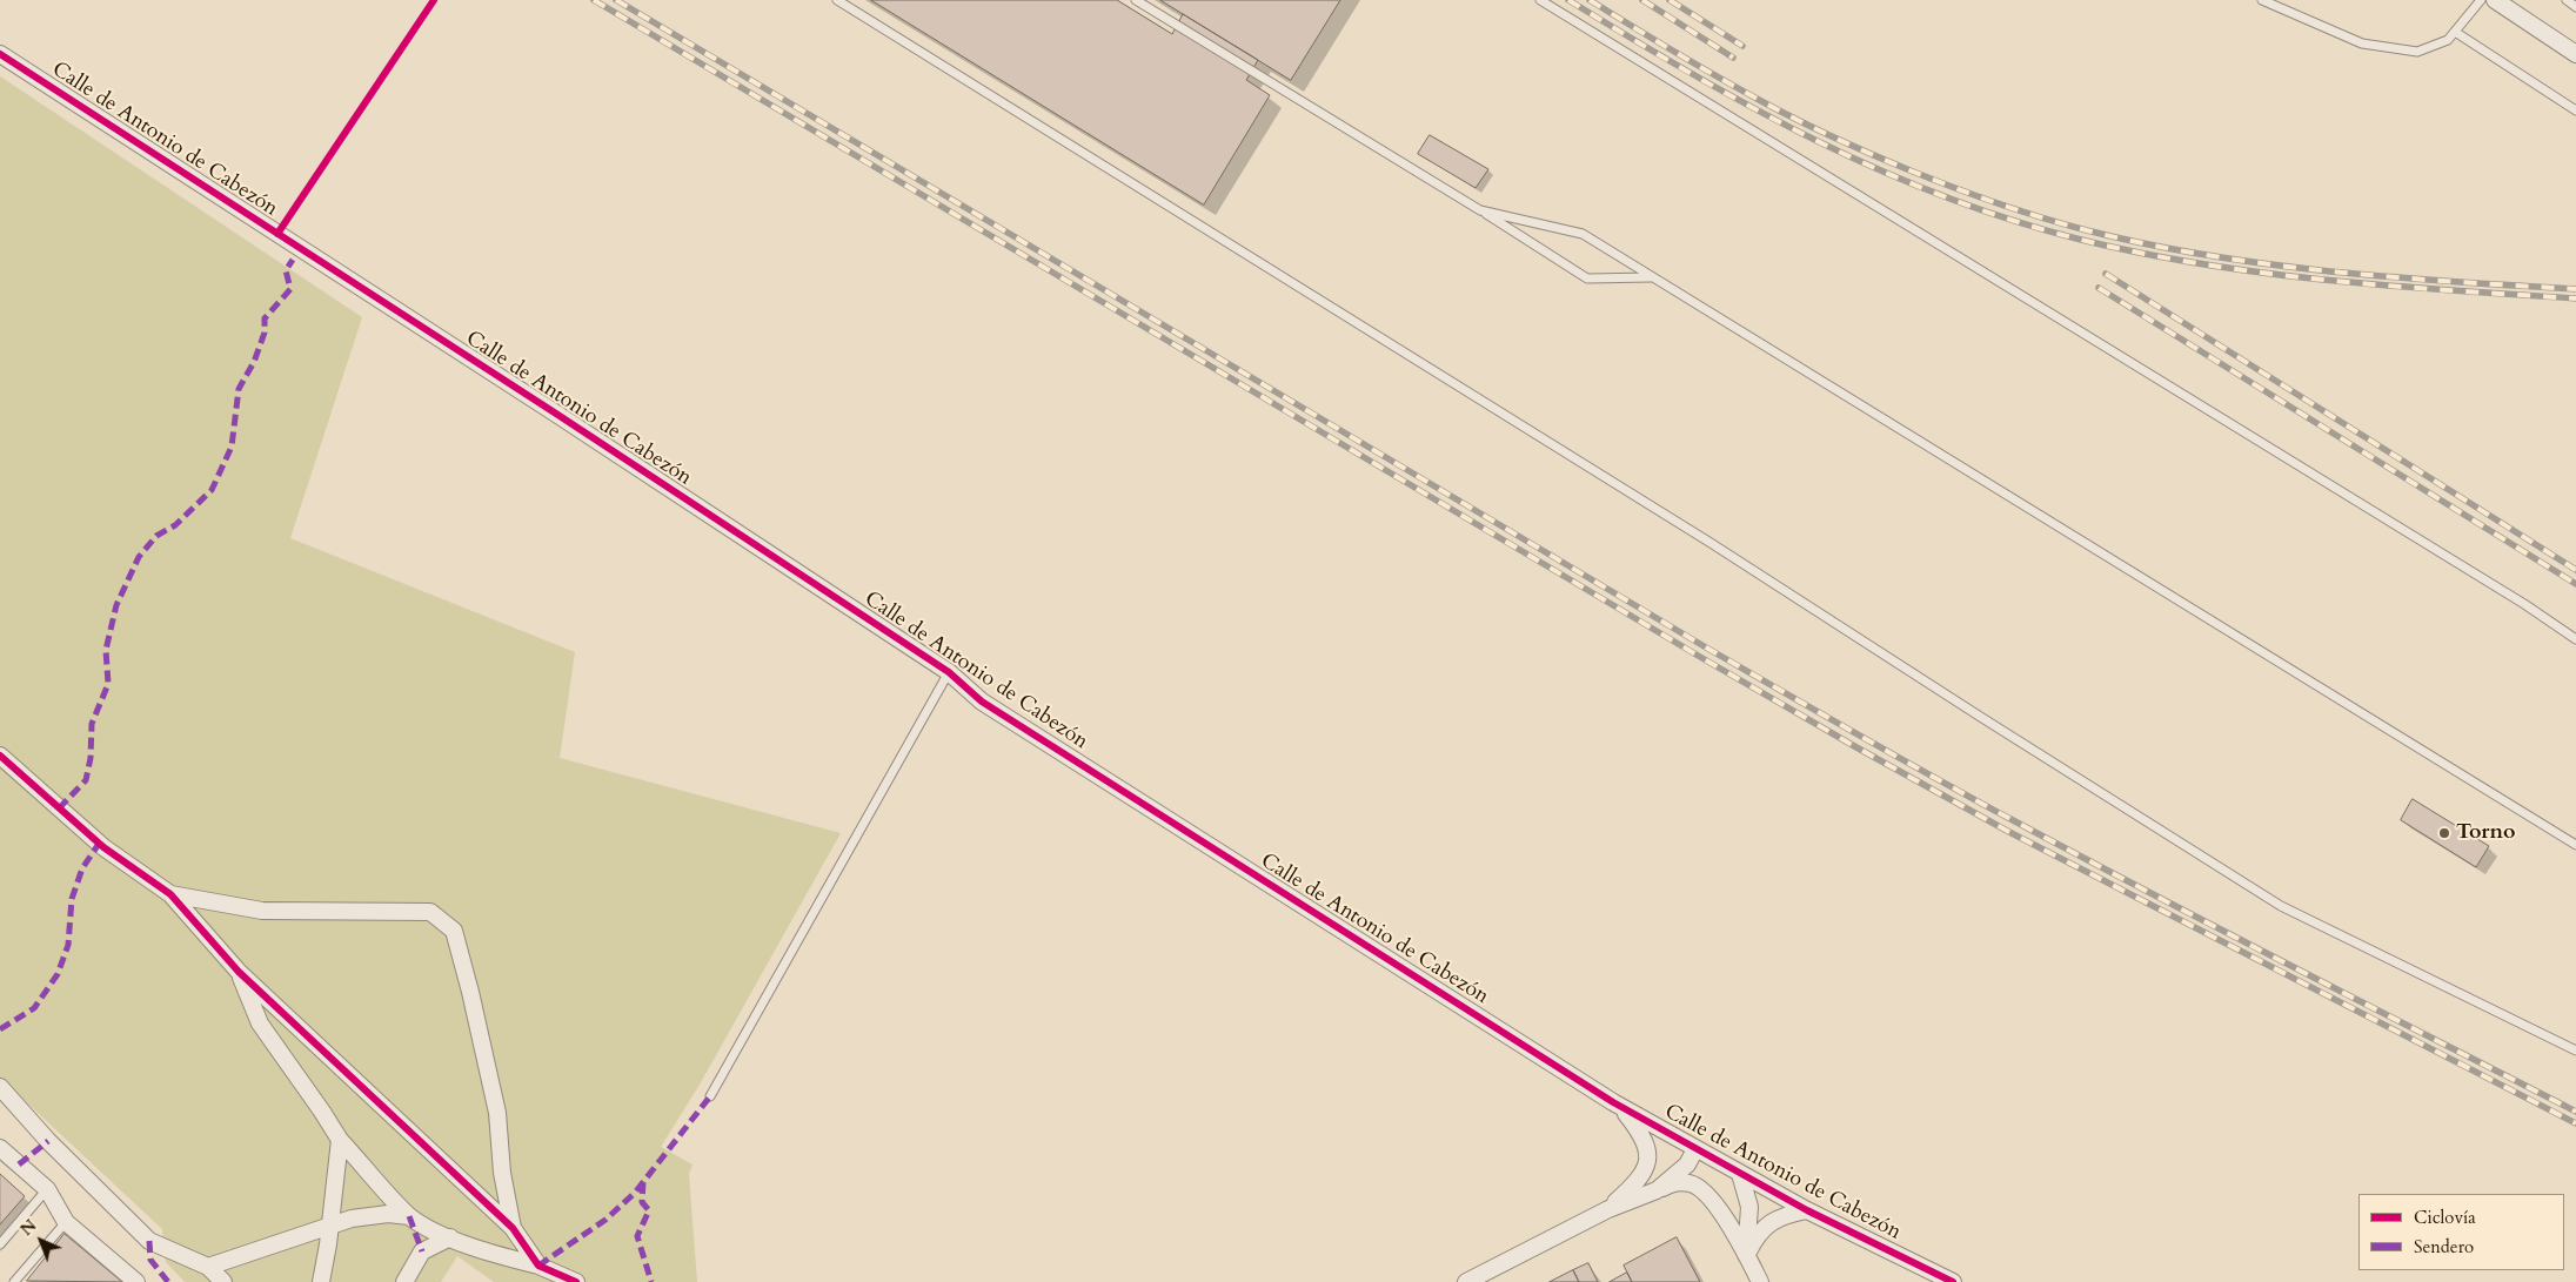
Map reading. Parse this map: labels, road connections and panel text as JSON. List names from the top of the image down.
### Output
{
  "streets": {
    "street": ["Calle de Antonio de Cabezón"]
  },
  "places": ["Torno"],
  "legend": ["Ciclovía", "Sendero"],
  "north": "top left"
}
